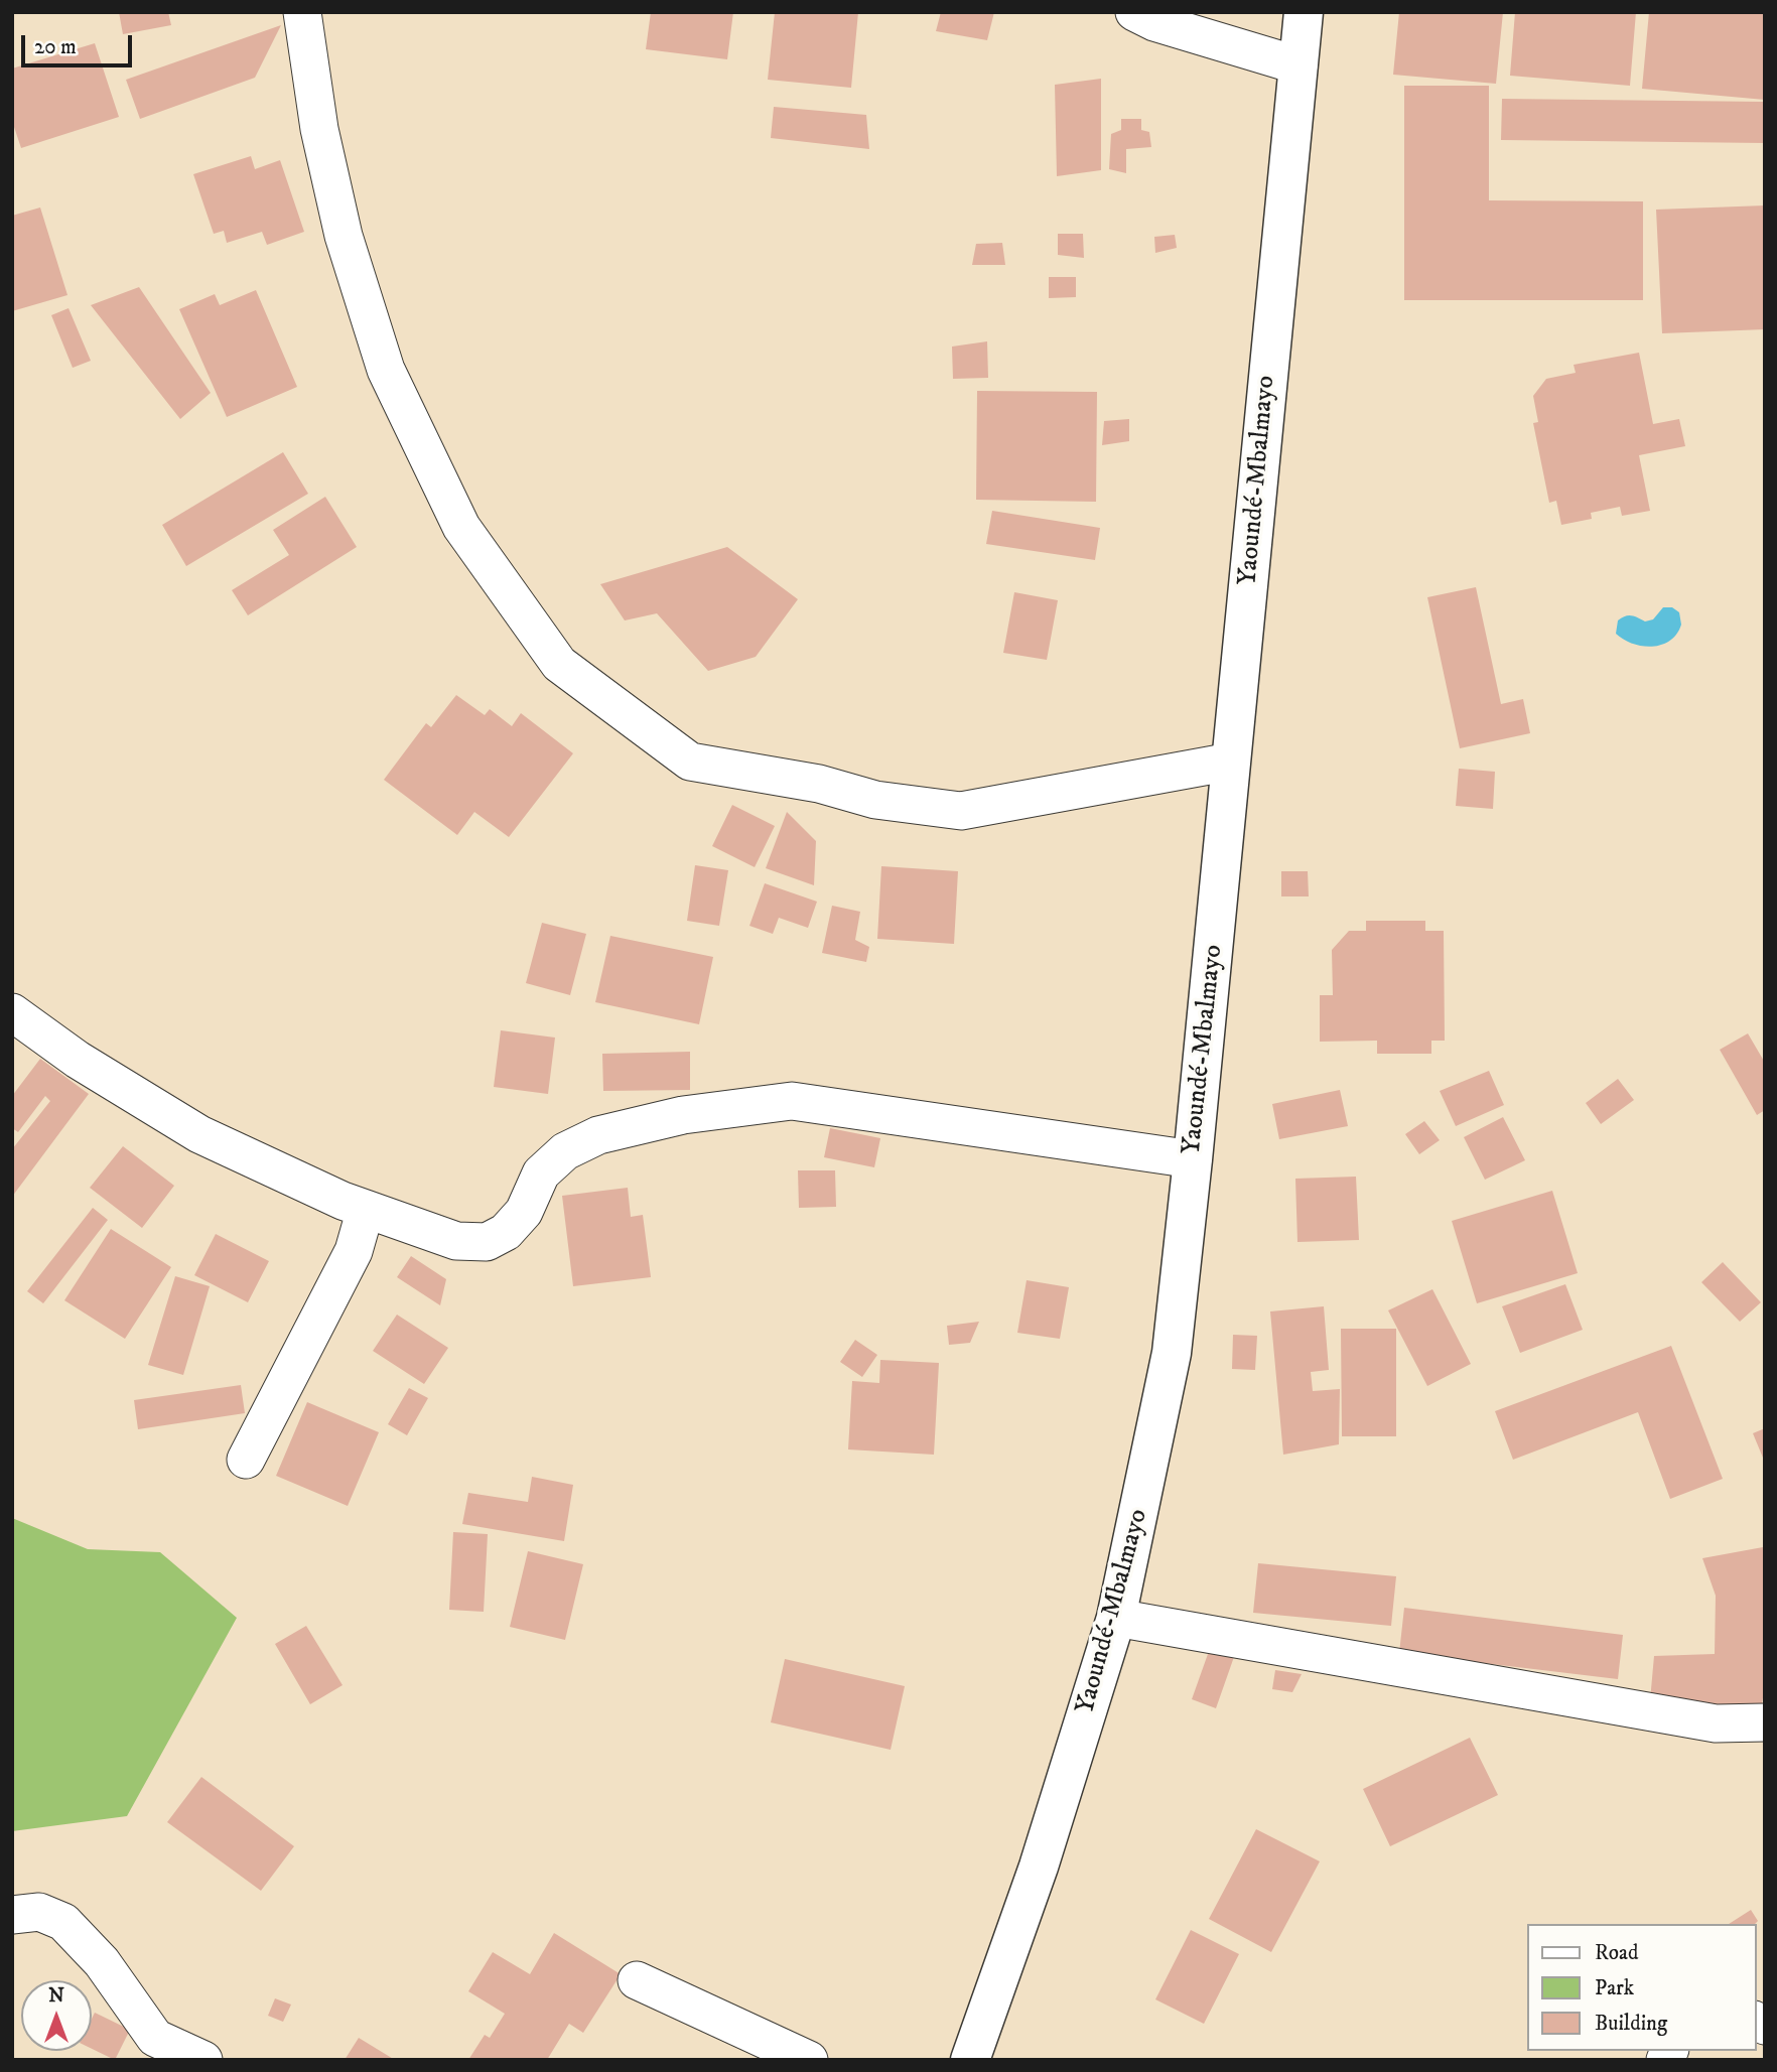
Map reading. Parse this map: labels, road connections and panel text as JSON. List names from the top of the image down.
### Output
{
  "streets": {
    "highway": ["Yaoundé-Mbalmayo"]
  },
  "legend": ["Road", "Park", "Building"],
  "scale_bar": "20 m",
  "north": "top"
}
